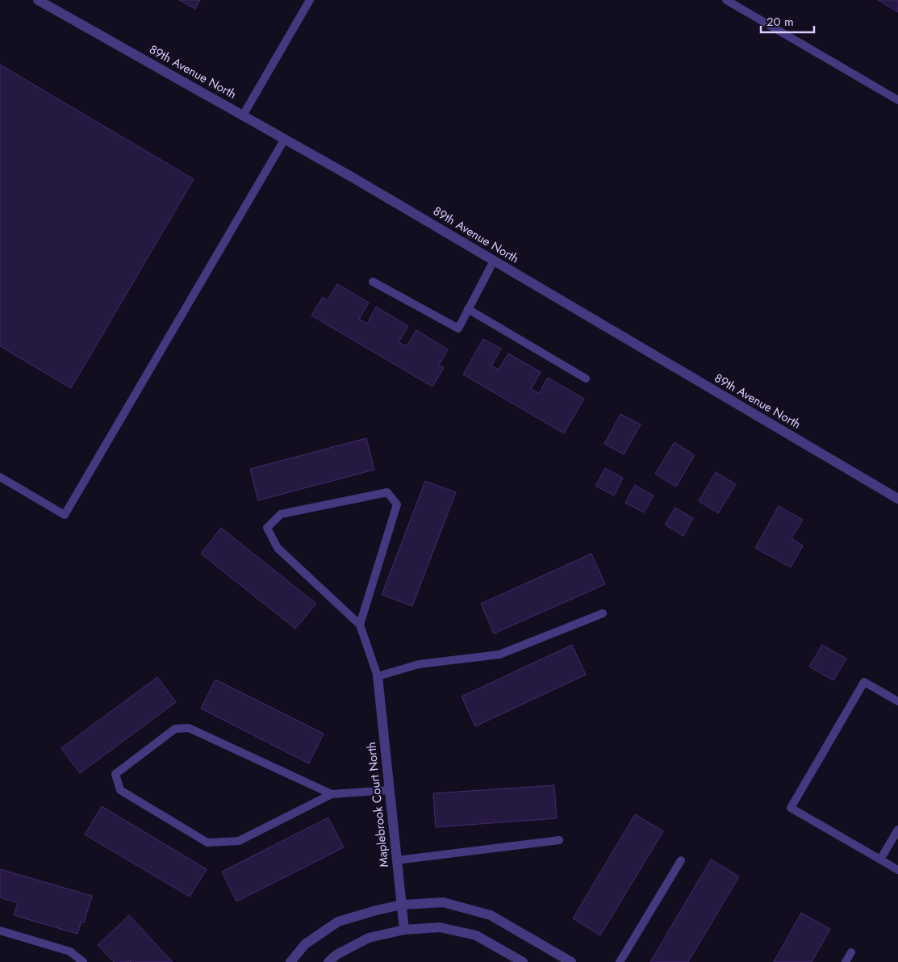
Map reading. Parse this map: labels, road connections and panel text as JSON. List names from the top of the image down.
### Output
{
  "streets": {
    "street": ["89th Avenue North", "Maplebrook Court North"]
  },
  "scale_bar": "20 m"
}
